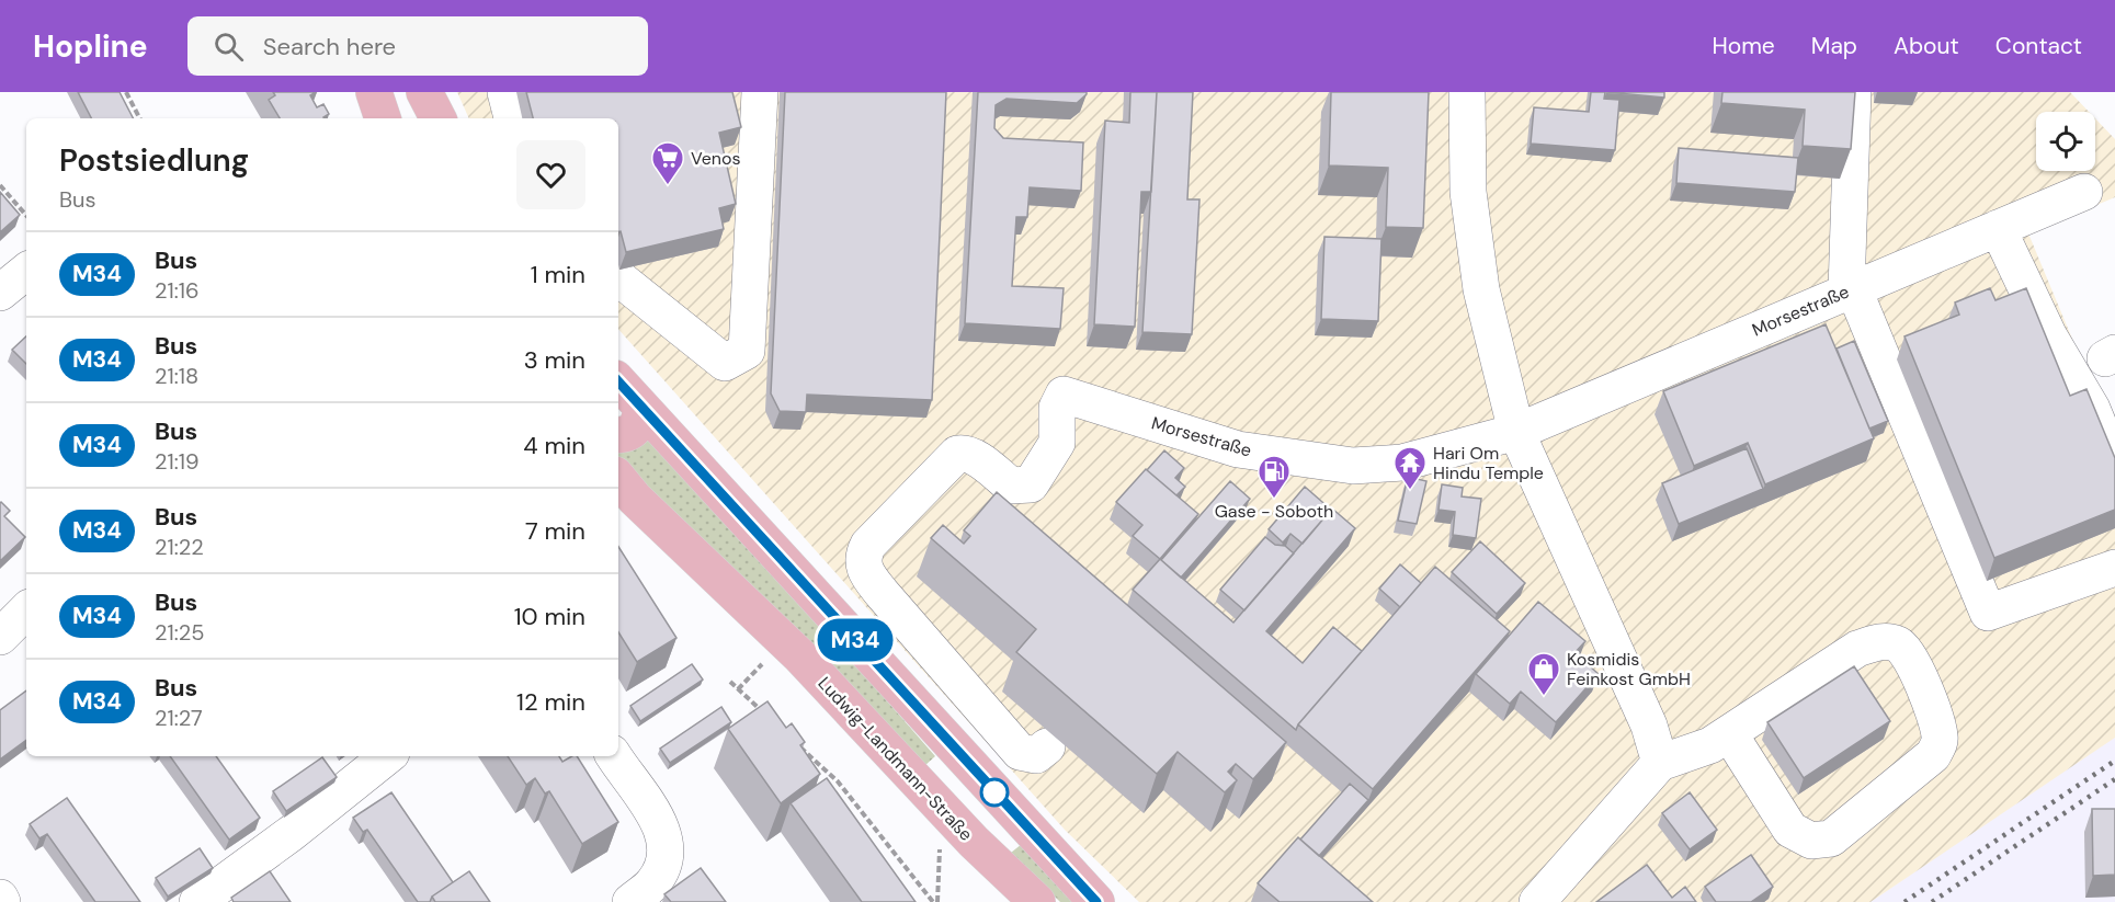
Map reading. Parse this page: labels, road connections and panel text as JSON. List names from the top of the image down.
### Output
{
  "streets": {
    "main road": ["Ludwig-Landmann-Straße"],
    "street": ["Morsestraße"]
  },
  "places": {
    "supermarket": ["Venos"],
    "temple": ["Hari Om Hindu Temple"],
    "fuel station": ["Gase - Soboth"],
    "shop": ["Kosmidis Feinkost GmbH"]
  },
  "lines": ["bus line M34"],
  "page": {
    "header": "Hopline",
    "search": "Search here",
    "nav": [
      "Home",
      "Map",
      "About",
      "Contact"
    ],
    "on_map": "M34",
    "heading": ["Postsiedlung", "Bus"],
    "list": [
      {
        "mark": "M34",
        "name": "Bus",
        "note": "21:16",
        "value": "1 min"
      },
      {
        "mark": "M34",
        "name": "Bus",
        "note": "21:18",
        "value": "3 min"
      },
      {
        "mark": "M34",
        "name": "Bus",
        "note": "21:19",
        "value": "4 min"
      },
      {
        "mark": "M34",
        "name": "Bus",
        "note": "21:22",
        "value": "7 min"
      },
      {
        "mark": "M34",
        "name": "Bus",
        "note": "21:25",
        "value": "10 min"
      },
      {
        "mark": "M34",
        "name": "Bus",
        "note": "21:27",
        "value": "12 min"
      }
    ]
  }
}
